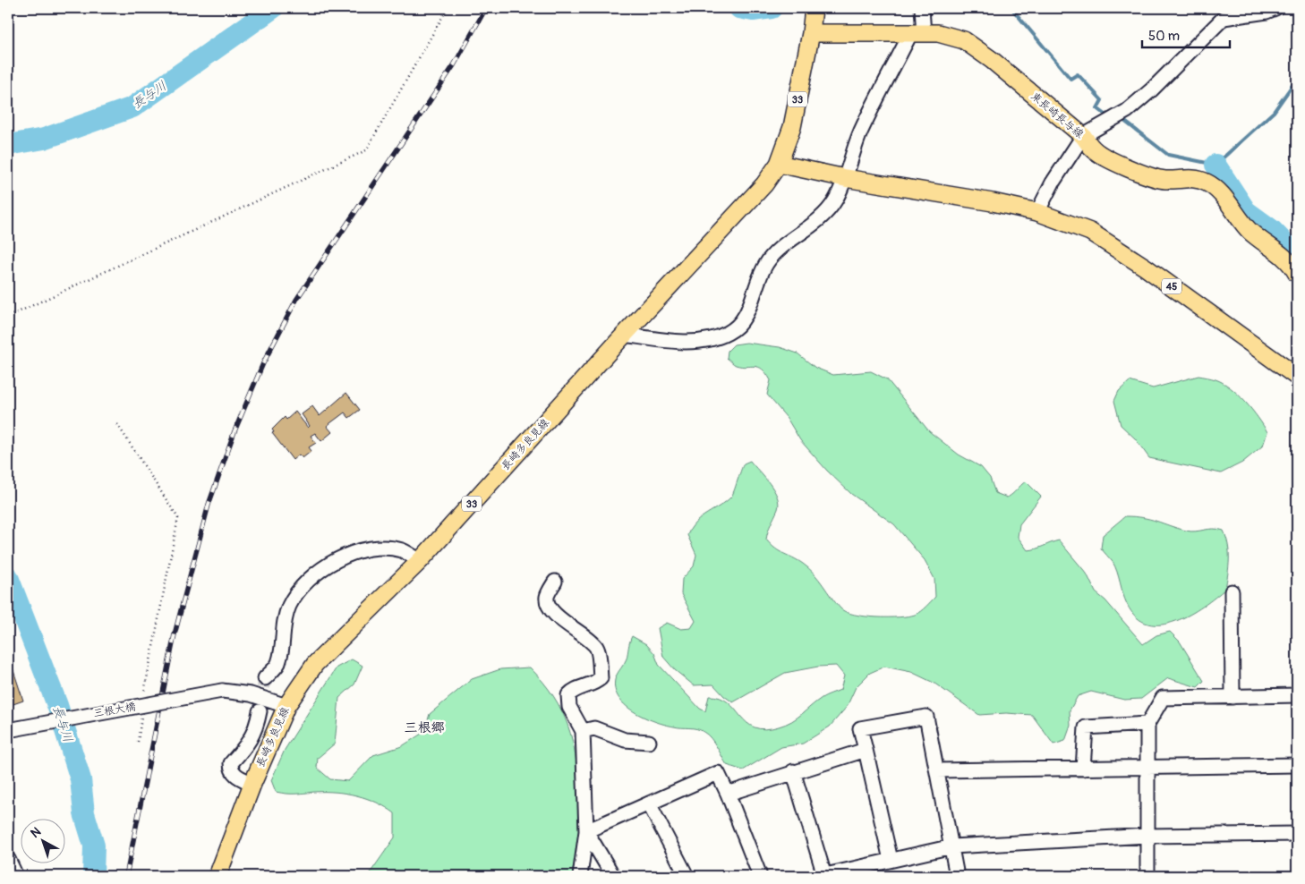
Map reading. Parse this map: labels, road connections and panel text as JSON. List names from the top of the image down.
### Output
{
  "streets": {
    "main road": [
      "33",
      "東長崎長与線",
      "45",
      "長崎多良見線"
    ],
    "street": ["三根大橋"]
  },
  "crossings": [
    ["東長崎長与線", "長崎多良見線"],
    ["45", "長崎多良見線"],
    ["長崎多良見線", "三根大橋"]
  ],
  "districts": ["三根郷"],
  "water": ["長与川"],
  "scale_bar": "50 m",
  "north": "top left"
}
